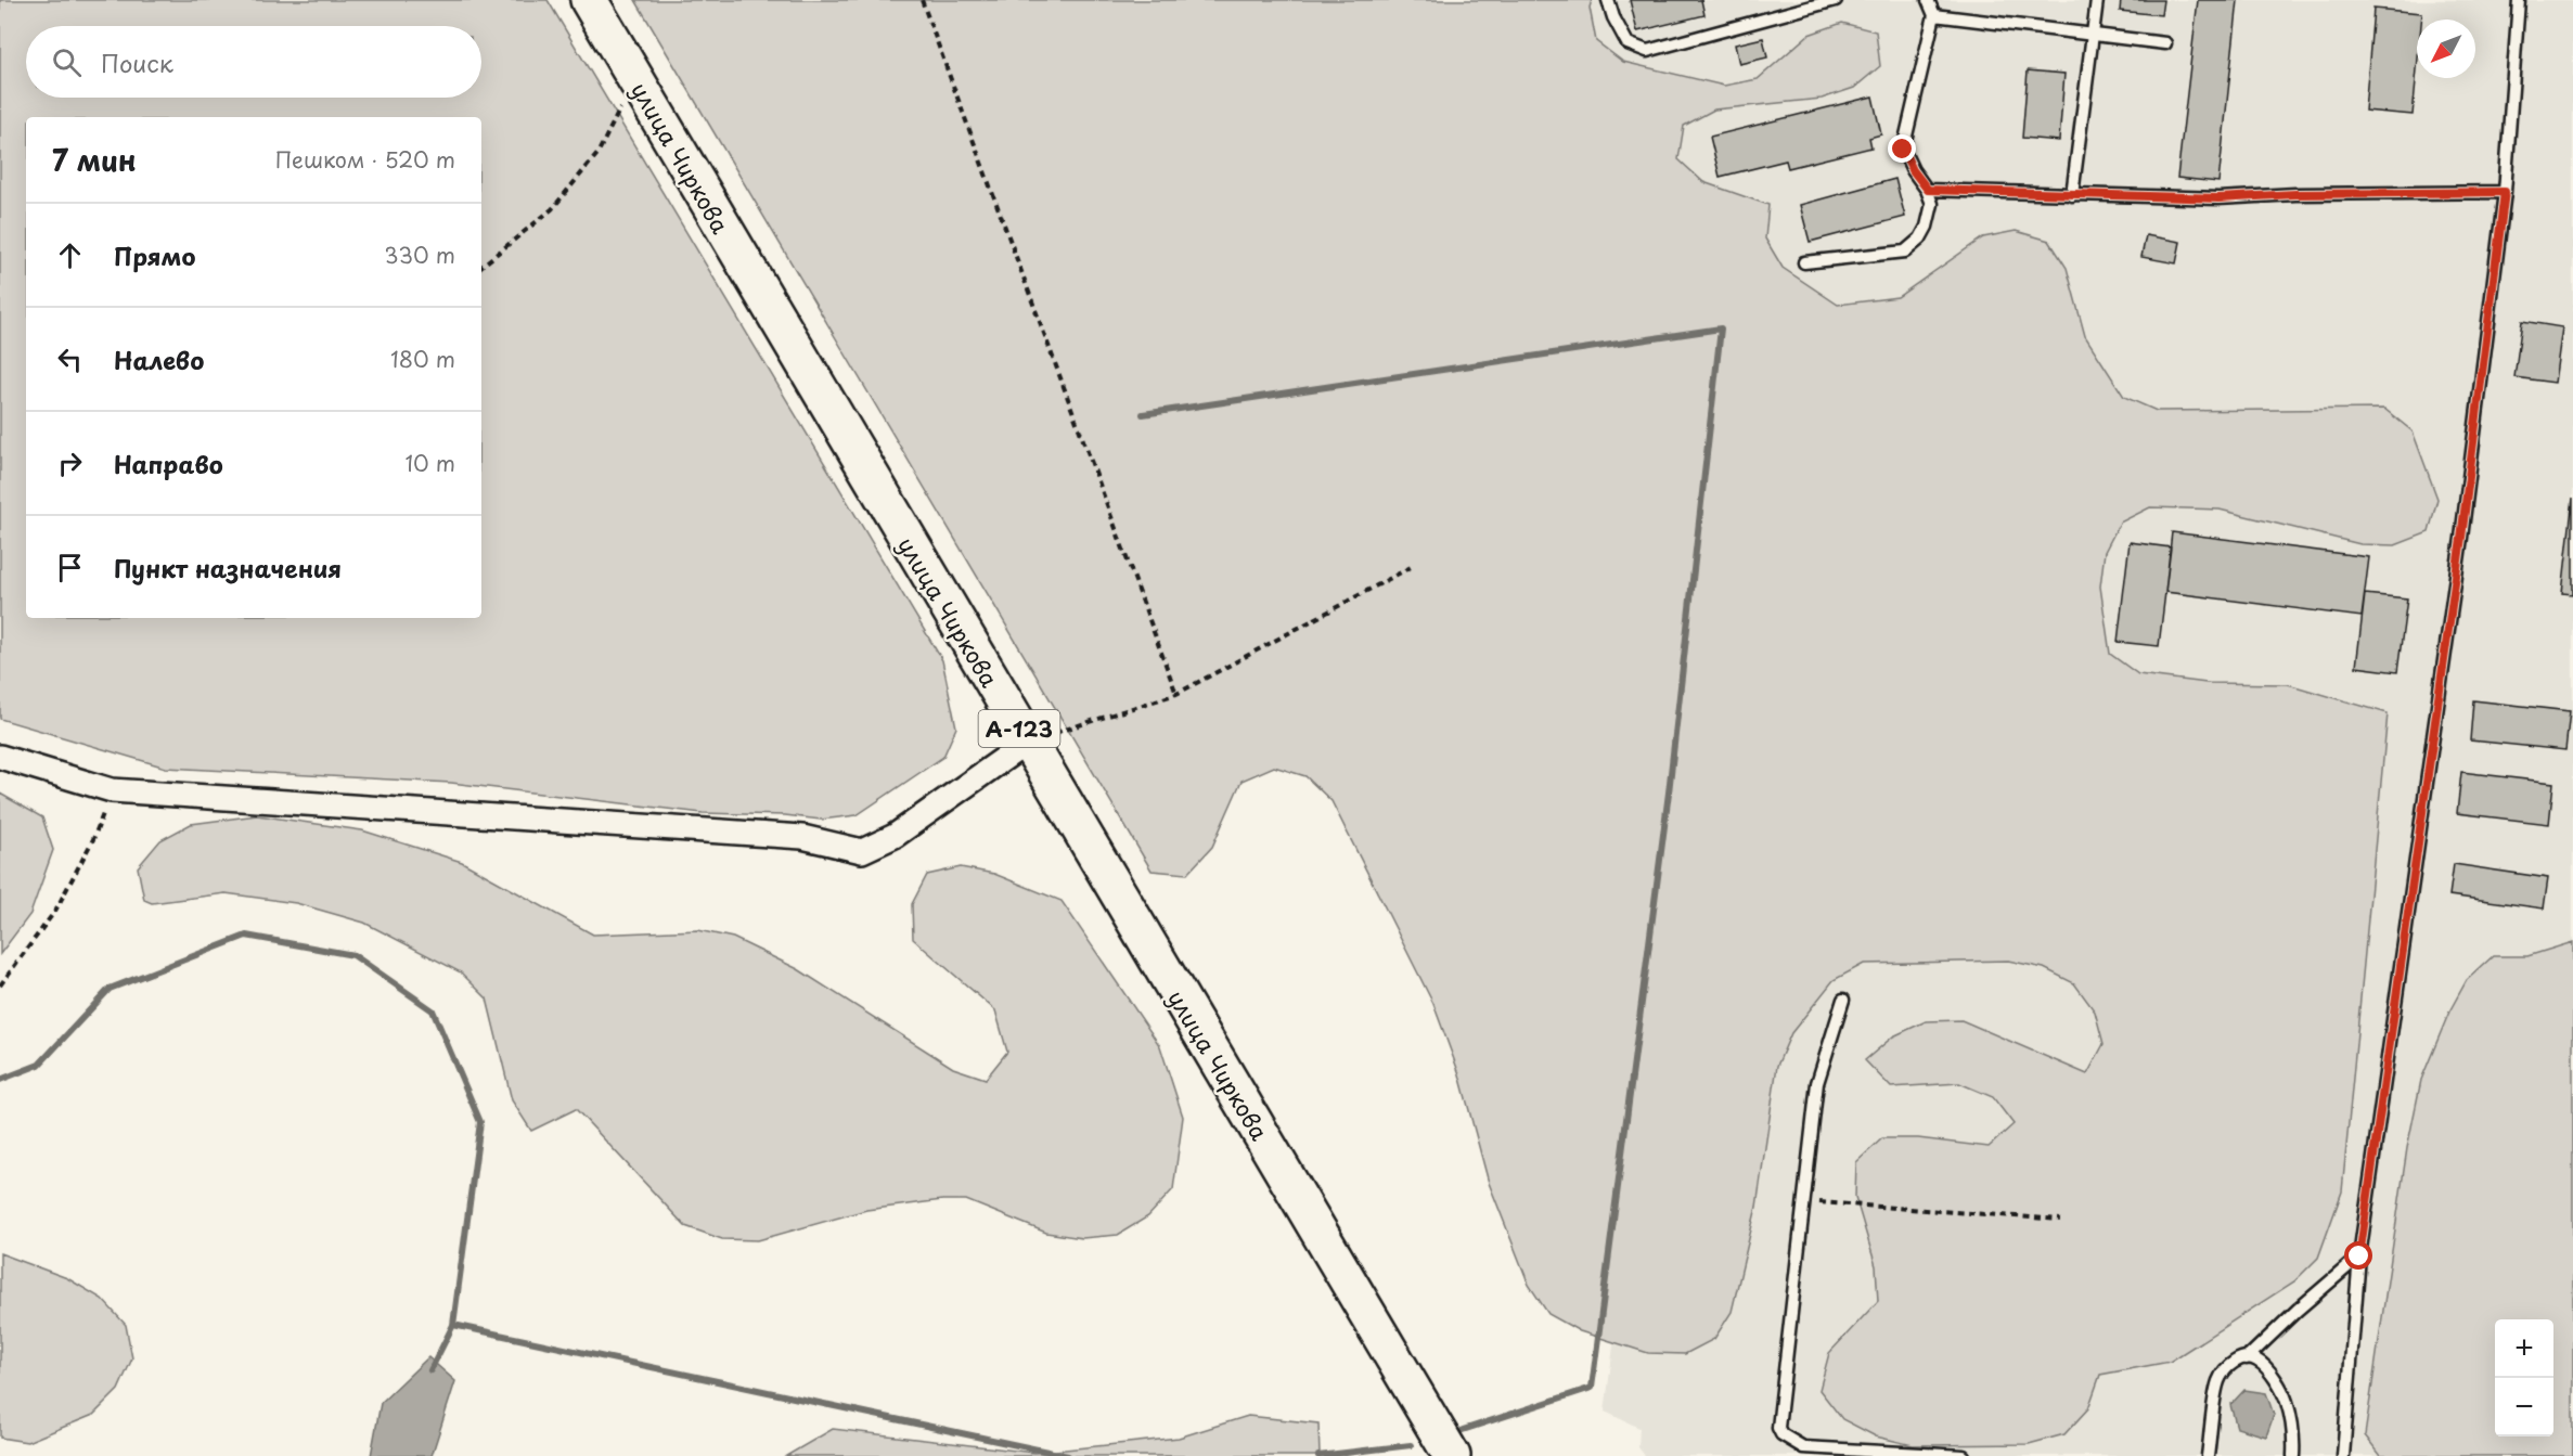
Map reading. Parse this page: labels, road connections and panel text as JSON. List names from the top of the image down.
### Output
{
  "streets": {
    "main road": ["улица Чиркова", "А-123"]
  },
  "north": "bottom left",
  "page": {
    "search": "Поиск",
    "heading": ["7 мин", "Пешком · 520 m"],
    "list": [
      ["Прямо", "330 m"],
      ["Налево", "180 m"],
      ["Направо", "10 m"],
      "Пункт назначения"
    ],
    "map_buttons": ["+", "−"]
  }
}
